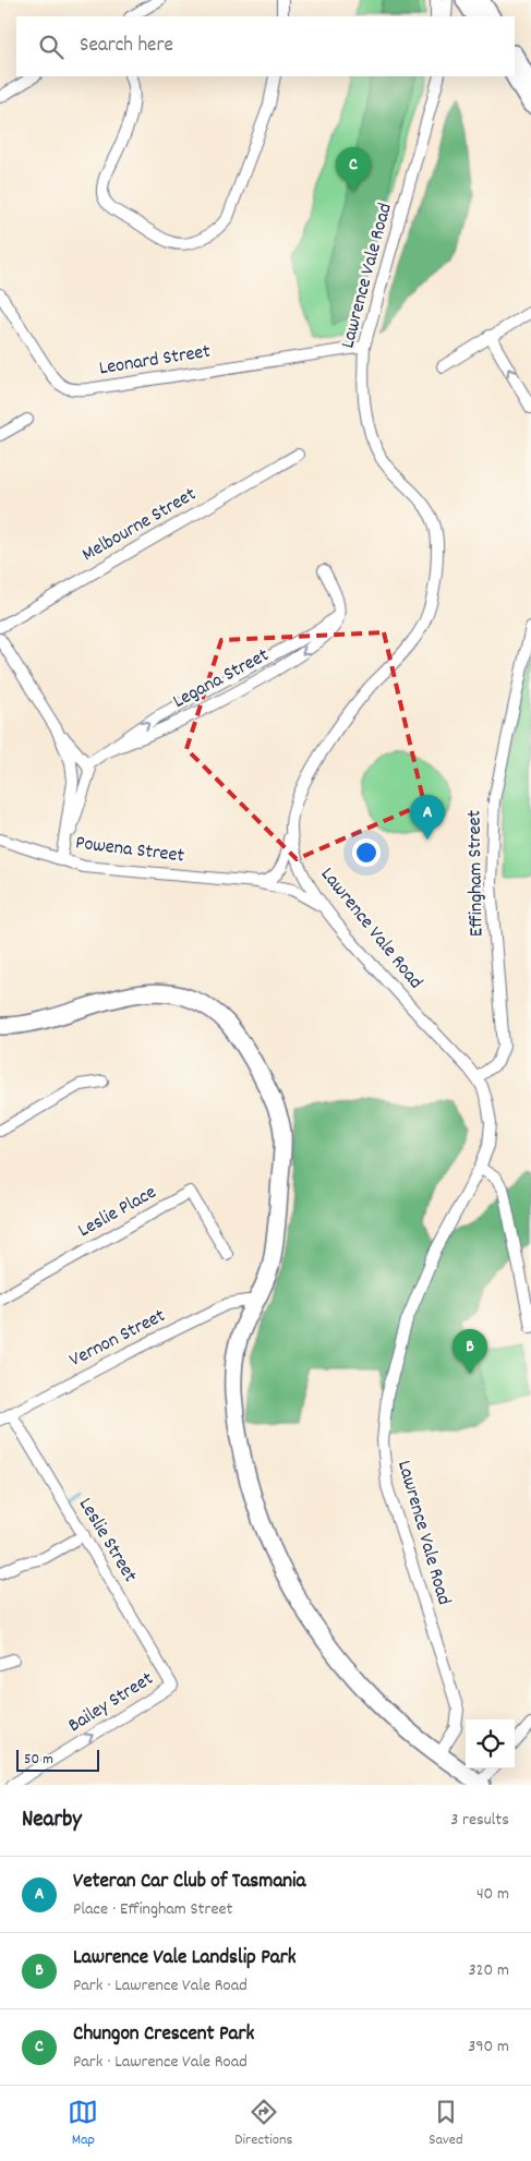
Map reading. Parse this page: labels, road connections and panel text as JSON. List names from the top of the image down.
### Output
{
  "streets": {
    "street": [
      "Lawrence Vale Road",
      "Leonard Street",
      "Melbourne Street",
      "Legana Street",
      "Powena Street",
      "Effingham Street",
      "Leslie Place",
      "Vernon Street",
      "Leslie Street",
      "Bailey Street"
    ]
  },
  "crossings": [
    ["Lawrence Vale Road", "Leonard Street"],
    ["Lawrence Vale Road", "Powena Street"],
    ["Lawrence Vale Road", "Effingham Street"],
    ["Vernon Street", "Leslie Street"],
    ["Leslie Street", "Bailey Street"]
  ],
  "one_way": ["Bailey Street"],
  "scale_bar": "50 m",
  "page": {
    "search": "Search here",
    "pins": ["C", "A", "B"],
    "scale": "50 m",
    "heading": ["Nearby", "3 results"],
    "list": [
      {
        "mark": "A",
        "name": "Veteran Car Club of Tasmania",
        "note": "Place · Effingham Street",
        "value": "40 m"
      },
      {
        "mark": "B",
        "name": "Lawrence Vale Landslip Park",
        "note": "Park · Lawrence Vale Road",
        "value": "320 m"
      },
      {
        "mark": "C",
        "name": "Chungon Crescent Park",
        "note": "Park · Lawrence Vale Road",
        "value": "390 m"
      }
    ],
    "nav": ["Map", "Directions", "Saved"]
  }
}
